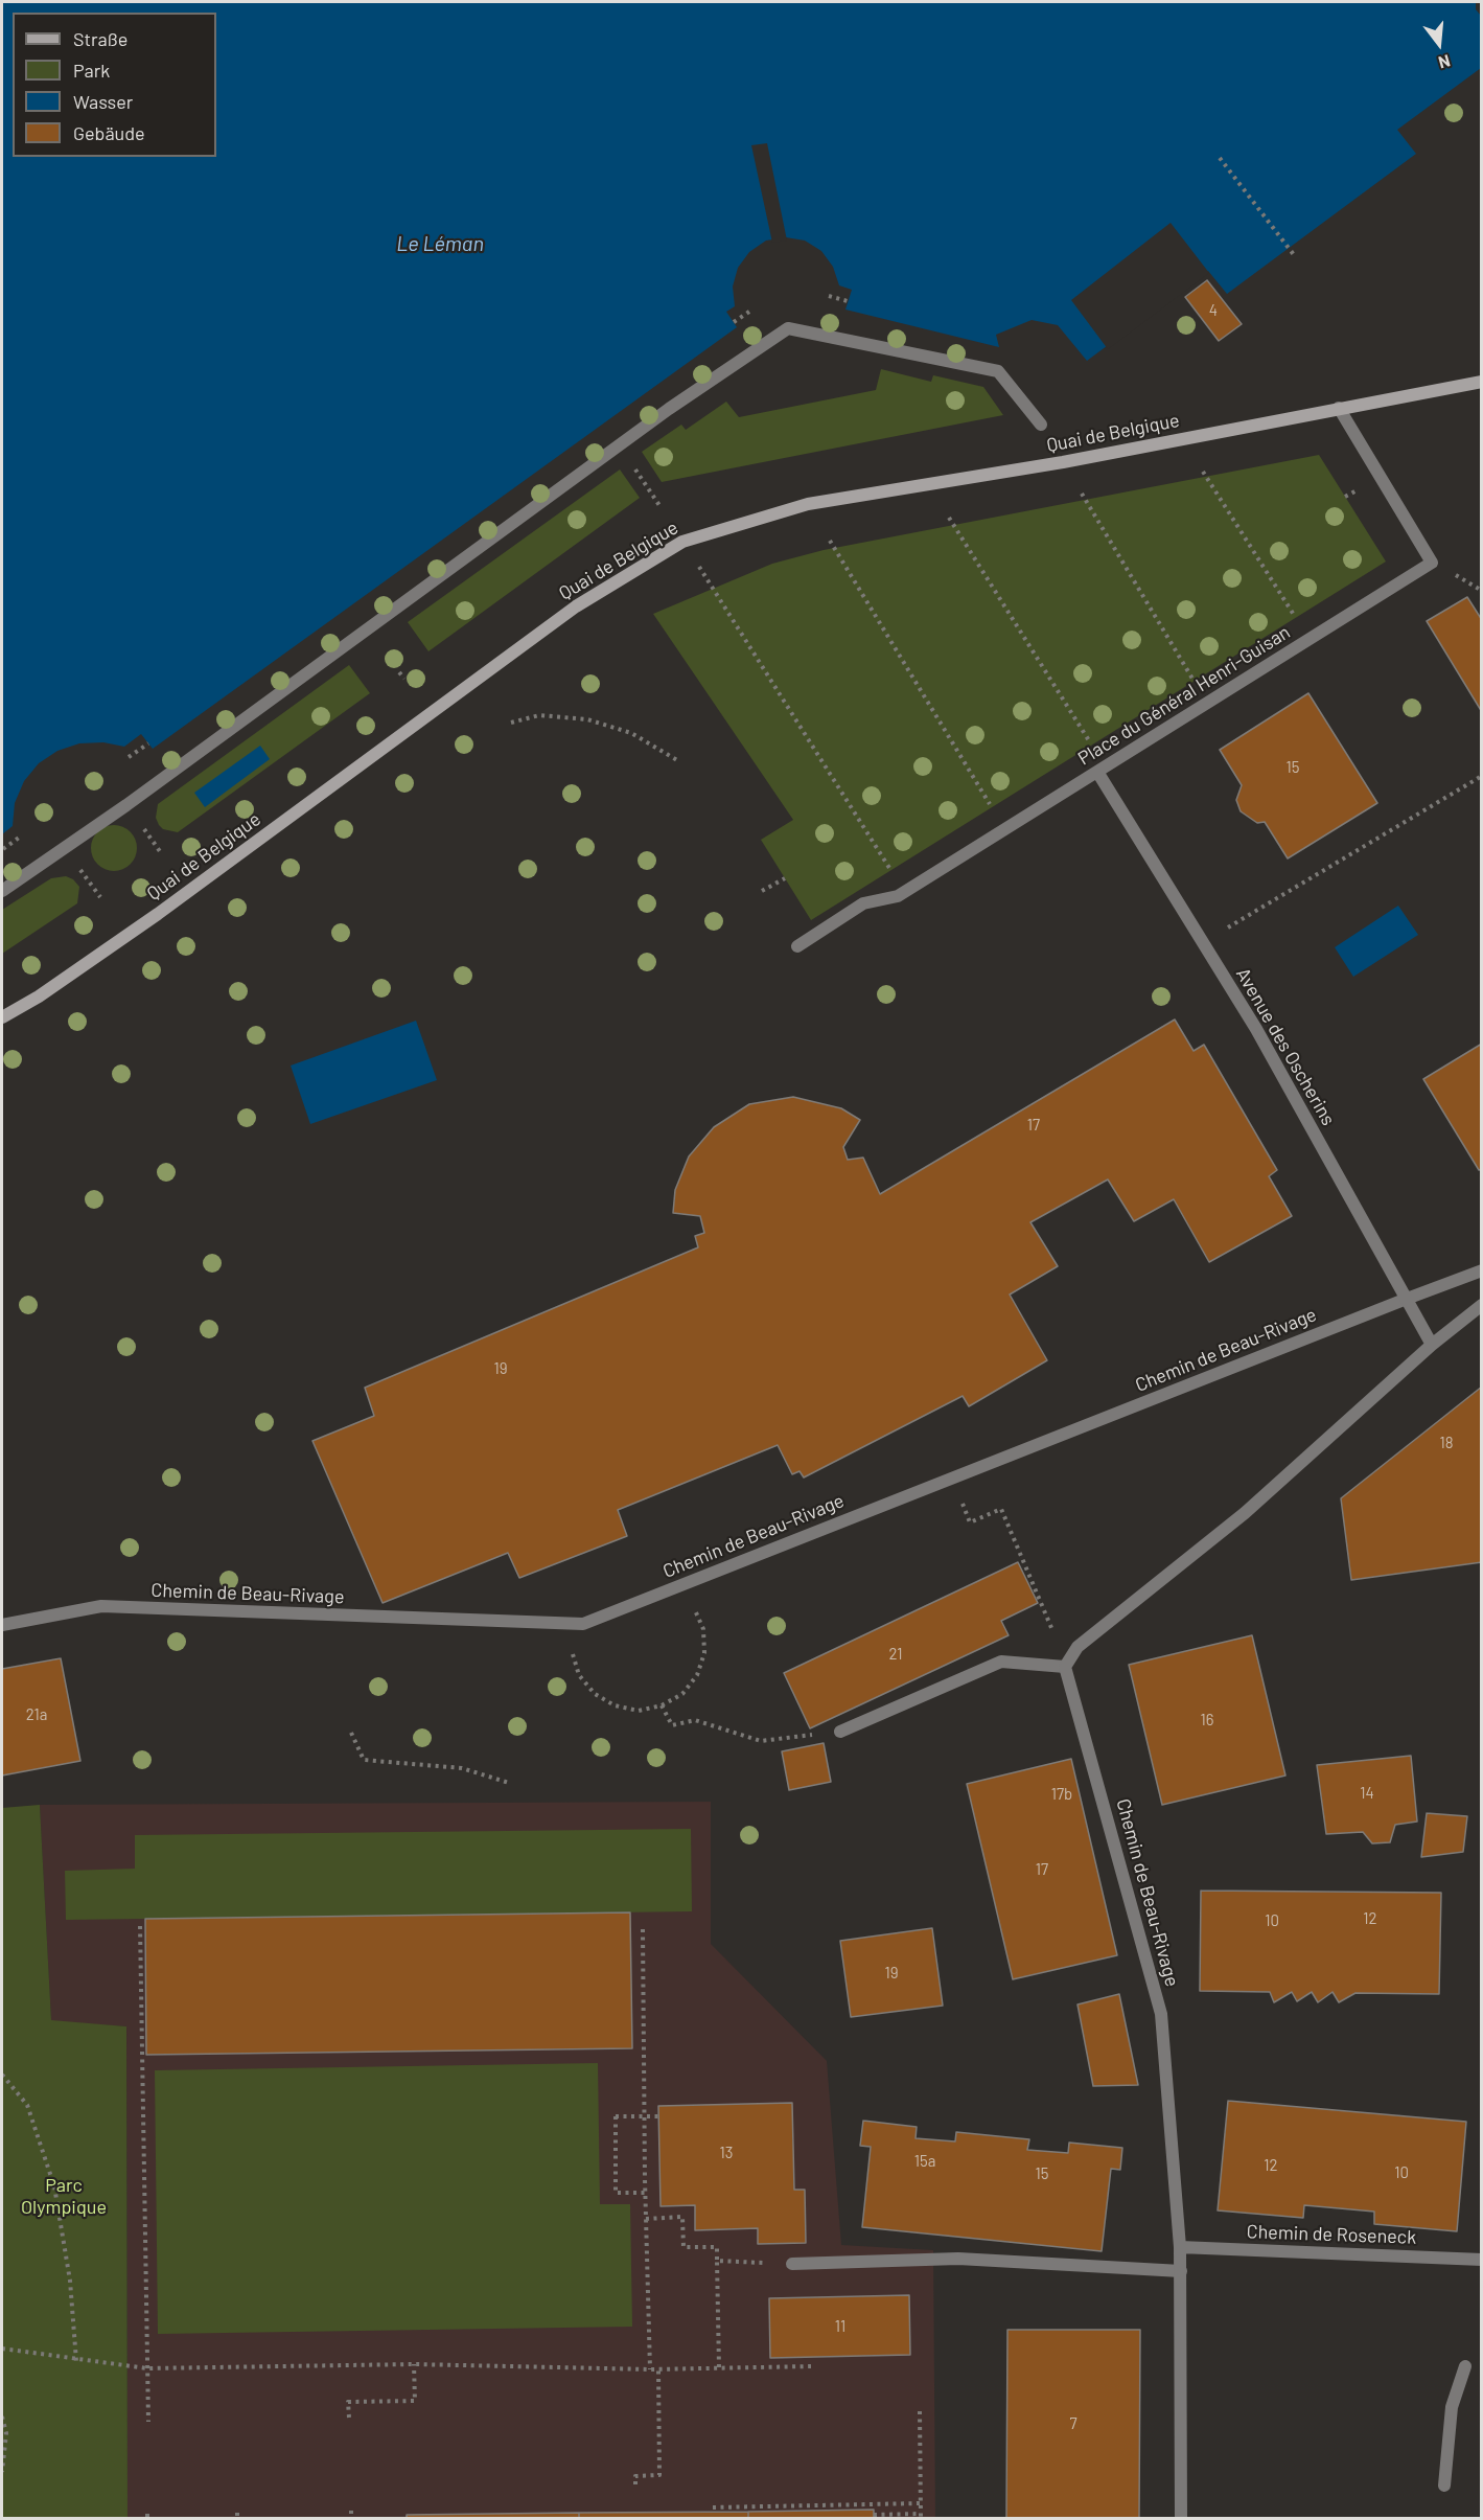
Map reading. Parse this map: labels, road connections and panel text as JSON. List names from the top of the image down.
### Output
{
  "streets": {
    "street": [
      "Quai de Belgique",
      "Place du Général Henri-Guisan",
      "Avenue des Oscherins",
      "Chemin de Beau-Rivage",
      "Chemin de Roseneck"
    ]
  },
  "crossings": [
    ["Quai de Belgique", "Place du Général Henri-Guisan"],
    ["Place du Général Henri-Guisan", "Avenue des Oscherins"],
    ["Avenue des Oscherins", "Chemin de Beau-Rivage"],
    ["Chemin de Beau-Rivage", "Chemin de Roseneck"]
  ],
  "water": ["Le Léman"],
  "parks": ["Parc Olympique"],
  "house_numbers": [
    "4",
    "15",
    "17",
    "19",
    "18",
    "21",
    "21a",
    "16",
    "14",
    "17b",
    "17",
    "12",
    "10",
    "19",
    "13",
    "15a",
    "12",
    "10",
    "15",
    "11",
    "7"
  ],
  "legend": [
    "Straße",
    "Park",
    "Wasser",
    "Gebäude"
  ],
  "north": "bottom"
}
